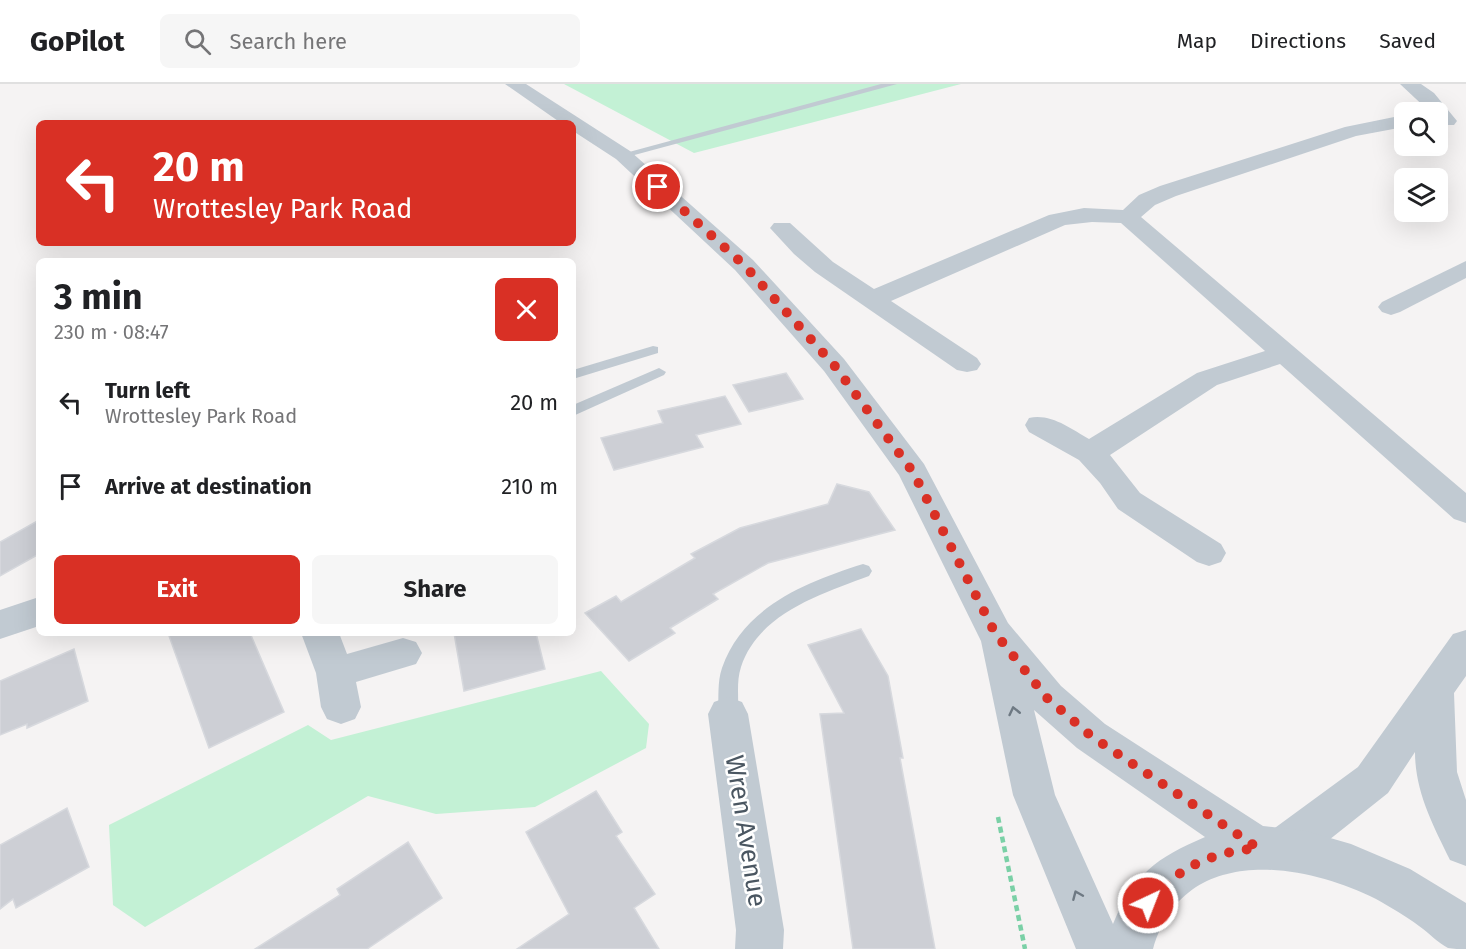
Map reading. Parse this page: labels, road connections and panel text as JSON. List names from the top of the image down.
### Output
{
  "streets": {
    "street": ["Wren Avenue"]
  },
  "page": {
    "header": "GoPilot",
    "search": "Search here",
    "nav": ["Map", "Directions", "Saved"],
    "turn": ["20 m", "Wrottesley Park Road"],
    "heading": ["3 min", "230 m · 08:47"],
    "list": [
      {
        "name": "Turn left",
        "note": "Wrottesley Park Road",
        "value": "20 m"
      },
      {
        "name": "Arrive at destination",
        "value": "210 m"
      }
    ],
    "buttons": ["Exit", "Share"]
  }
}
